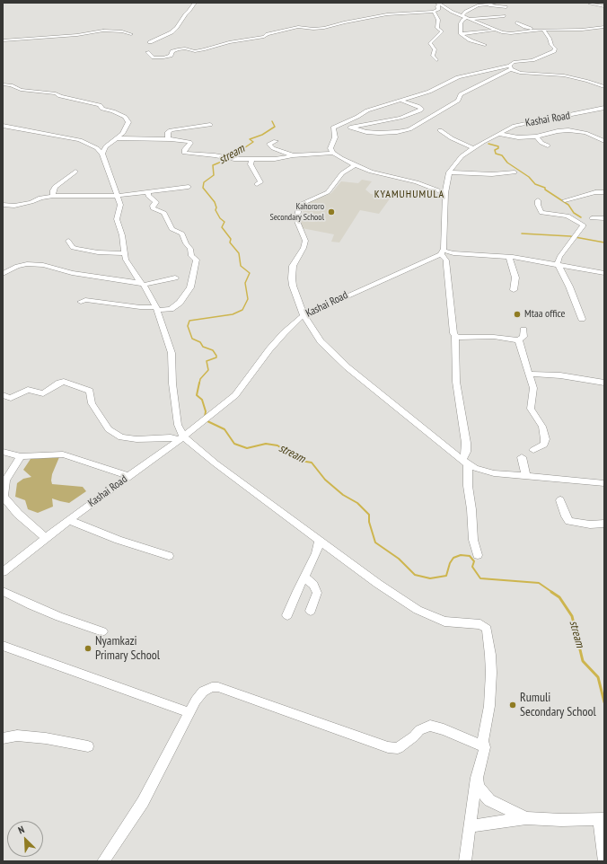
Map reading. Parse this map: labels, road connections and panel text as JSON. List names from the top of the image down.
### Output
{
  "streets": {
    "street": ["Kashai Road"]
  },
  "districts": ["KYAMUHUMULA"],
  "water": ["stream"],
  "places": [
    "Kahororo Secondary School",
    "Mtaa office",
    "Nyamkazi Primary School",
    "Rumuli Secondary School"
  ],
  "north": "top left"
}
